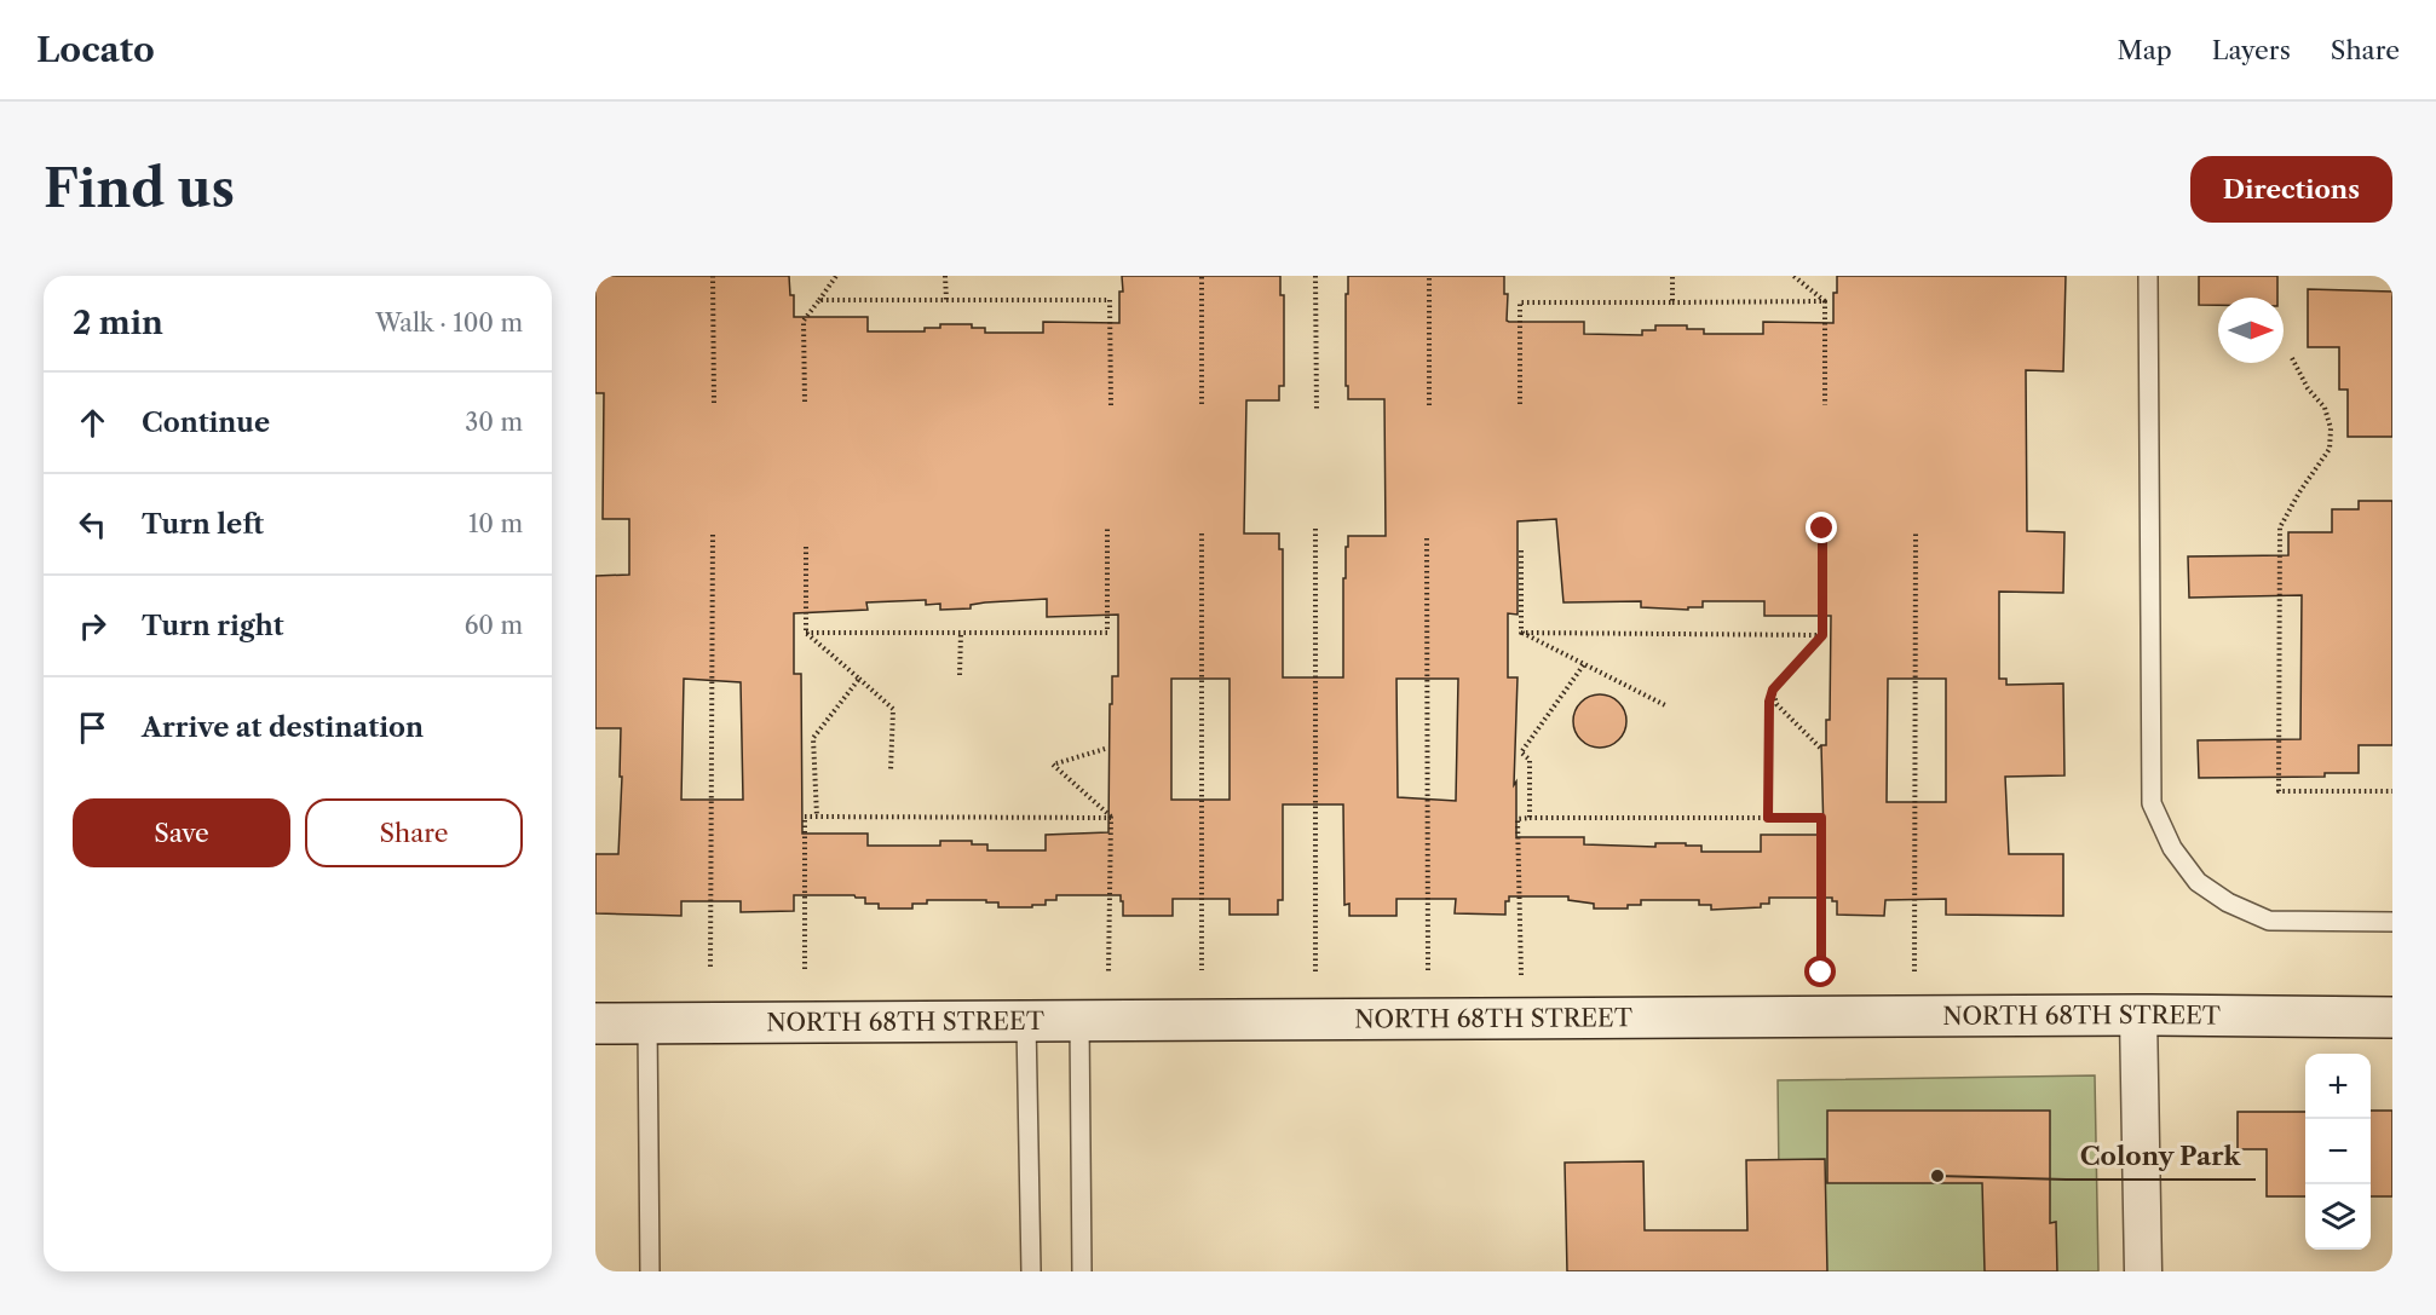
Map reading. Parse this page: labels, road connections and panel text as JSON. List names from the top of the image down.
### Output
{
  "streets": {
    "street": ["NORTH 68TH STREET"]
  },
  "places": ["Colony Park"],
  "north": "right",
  "page": {
    "header": "Locato",
    "nav": ["Map", "Layers", "Share"],
    "buttons": [
      "Directions",
      ["Save", "Share"]
    ],
    "title": "Find us",
    "heading": ["2 min", "Walk · 100 m"],
    "list": [
      ["Continue", "30 m"],
      ["Turn left", "10 m"],
      ["Turn right", "60 m"],
      "Arrive at destination"
    ],
    "map_buttons": ["+", "−"]
  }
}
